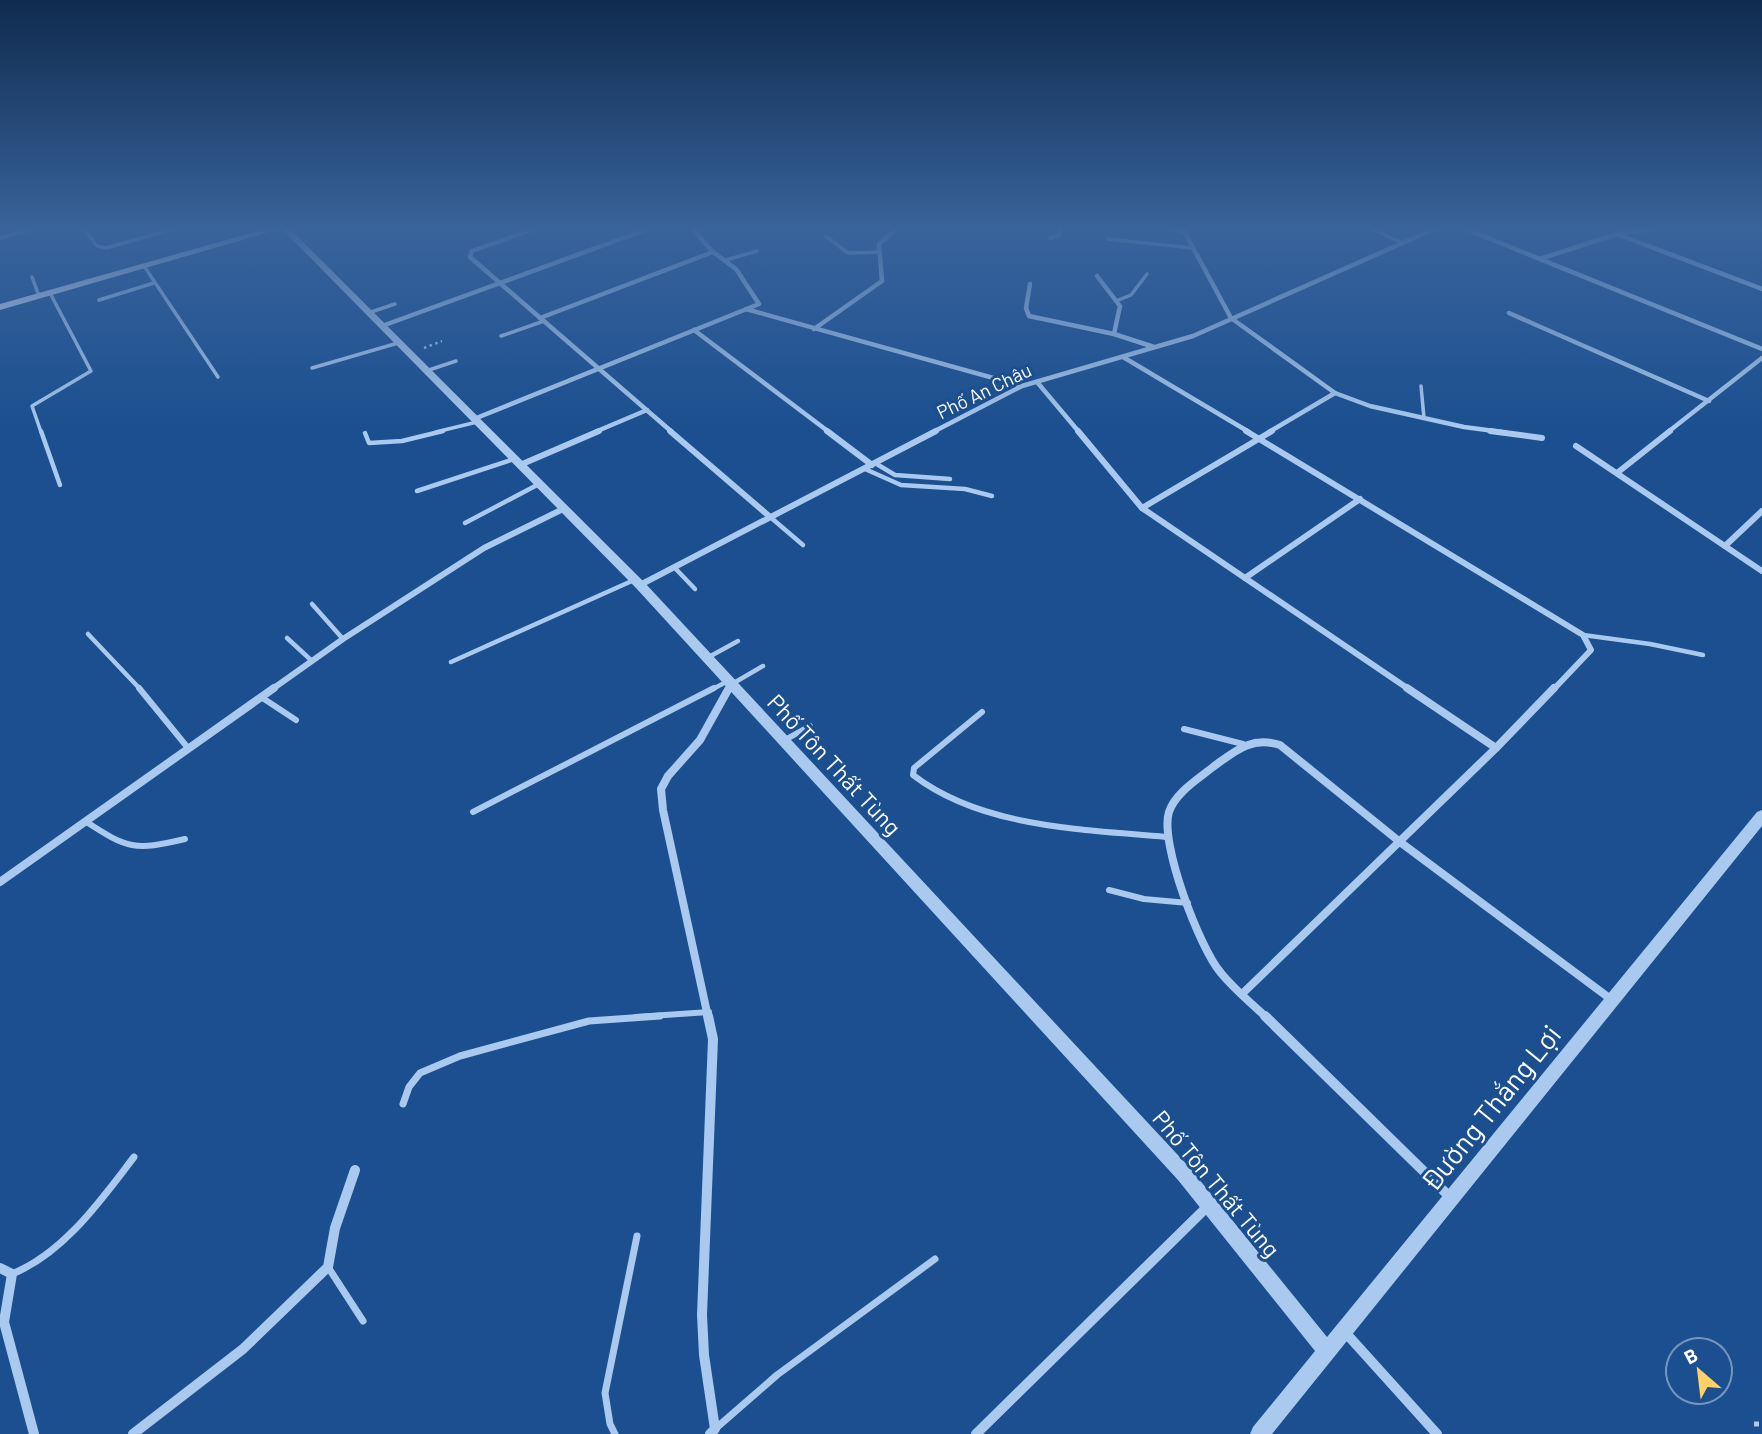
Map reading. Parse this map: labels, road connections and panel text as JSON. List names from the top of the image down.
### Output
{
  "streets": {
    "street": ["Phố An Châu", "Phố Tôn Thất Tùng", "Đường Thắng Lợi"]
  },
  "crossings": [
    ["Phố An Châu", "Phố Tôn Thất Tùng"],
    ["Phố Tôn Thất Tùng", "Đường Thắng Lợi"]
  ],
  "north": "top left"
}
